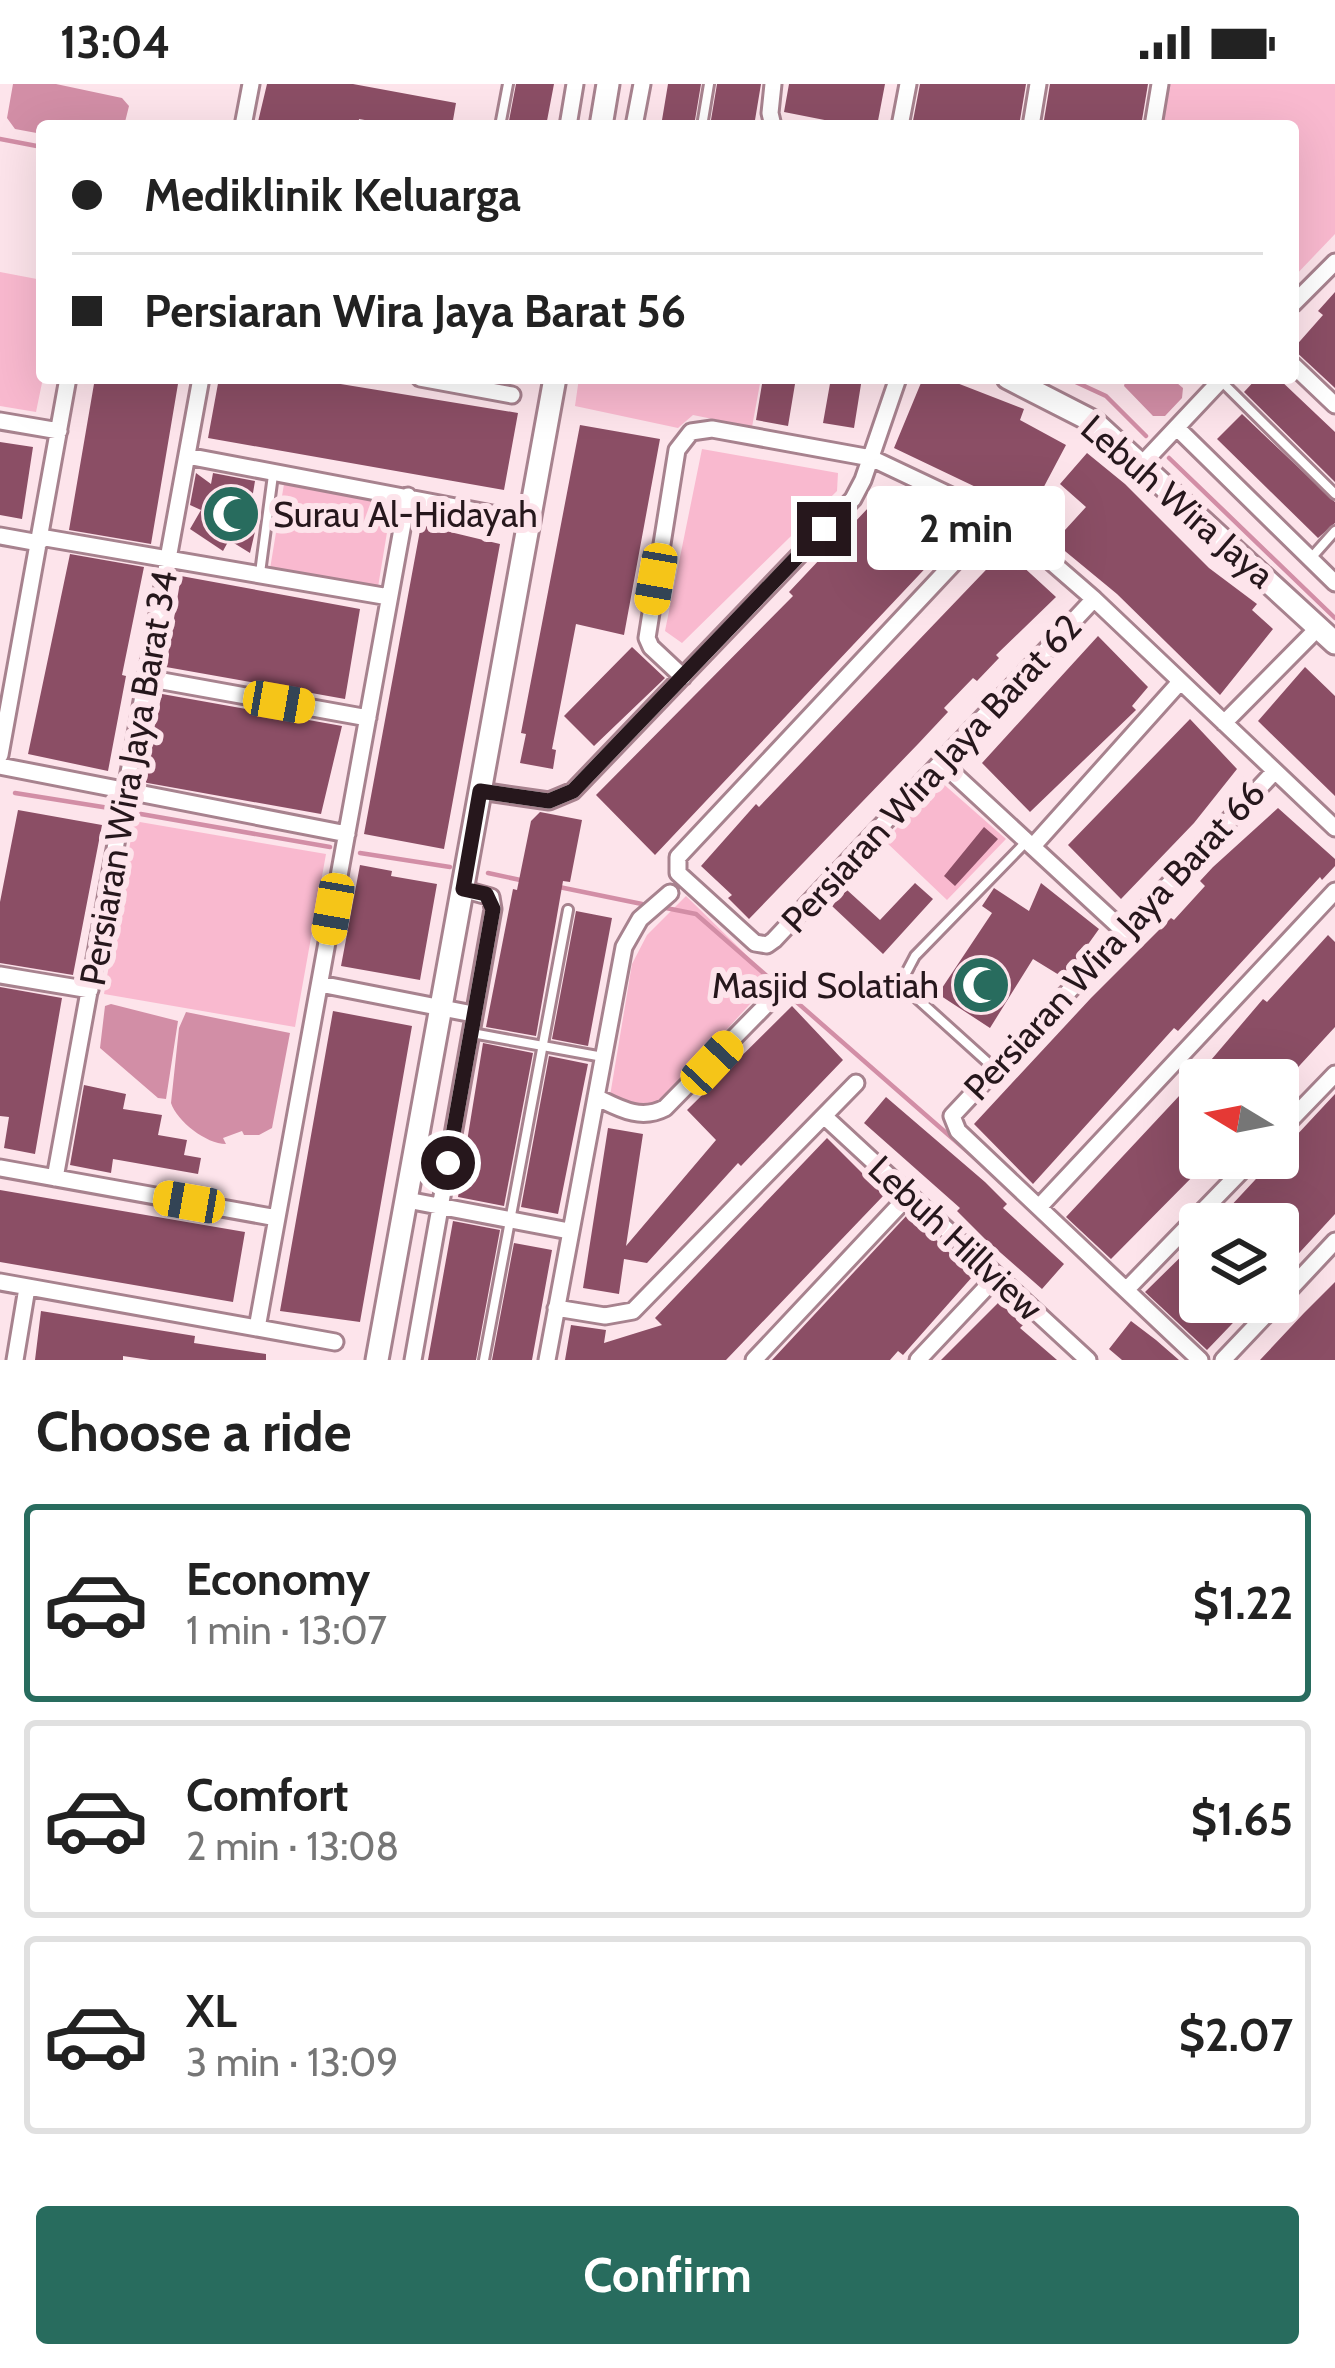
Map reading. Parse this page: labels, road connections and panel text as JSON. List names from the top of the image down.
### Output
{
  "streets": {
    "street": [
      "Lebuh Wira Jaya",
      "Persiaran Wira Jaya Barat 62",
      "Persiaran Wira Jaya Barat 34",
      "Persiaran Wira Jaya Barat 66",
      "Lebuh Hillview"
    ]
  },
  "places": {
    "mosque": ["Surau Al-Hidayah", "Masjid Solatiah"]
  },
  "north": "left",
  "page": {
    "status": "13:04",
    "banner": ["Mediklinik Keluarga", "Persiaran Wira Jaya Barat 56"],
    "bubble": "2 min",
    "heading": "Choose a ride",
    "list": [
      {
        "name": "Economy",
        "note": "1 min · 13:07",
        "value": "$1.22"
      },
      {
        "name": "Comfort",
        "note": "2 min · 13:08",
        "value": "$1.65"
      },
      {
        "name": "XL",
        "note": "3 min · 13:09",
        "value": "$2.07"
      }
    ],
    "buttons": "Confirm"
  }
}
